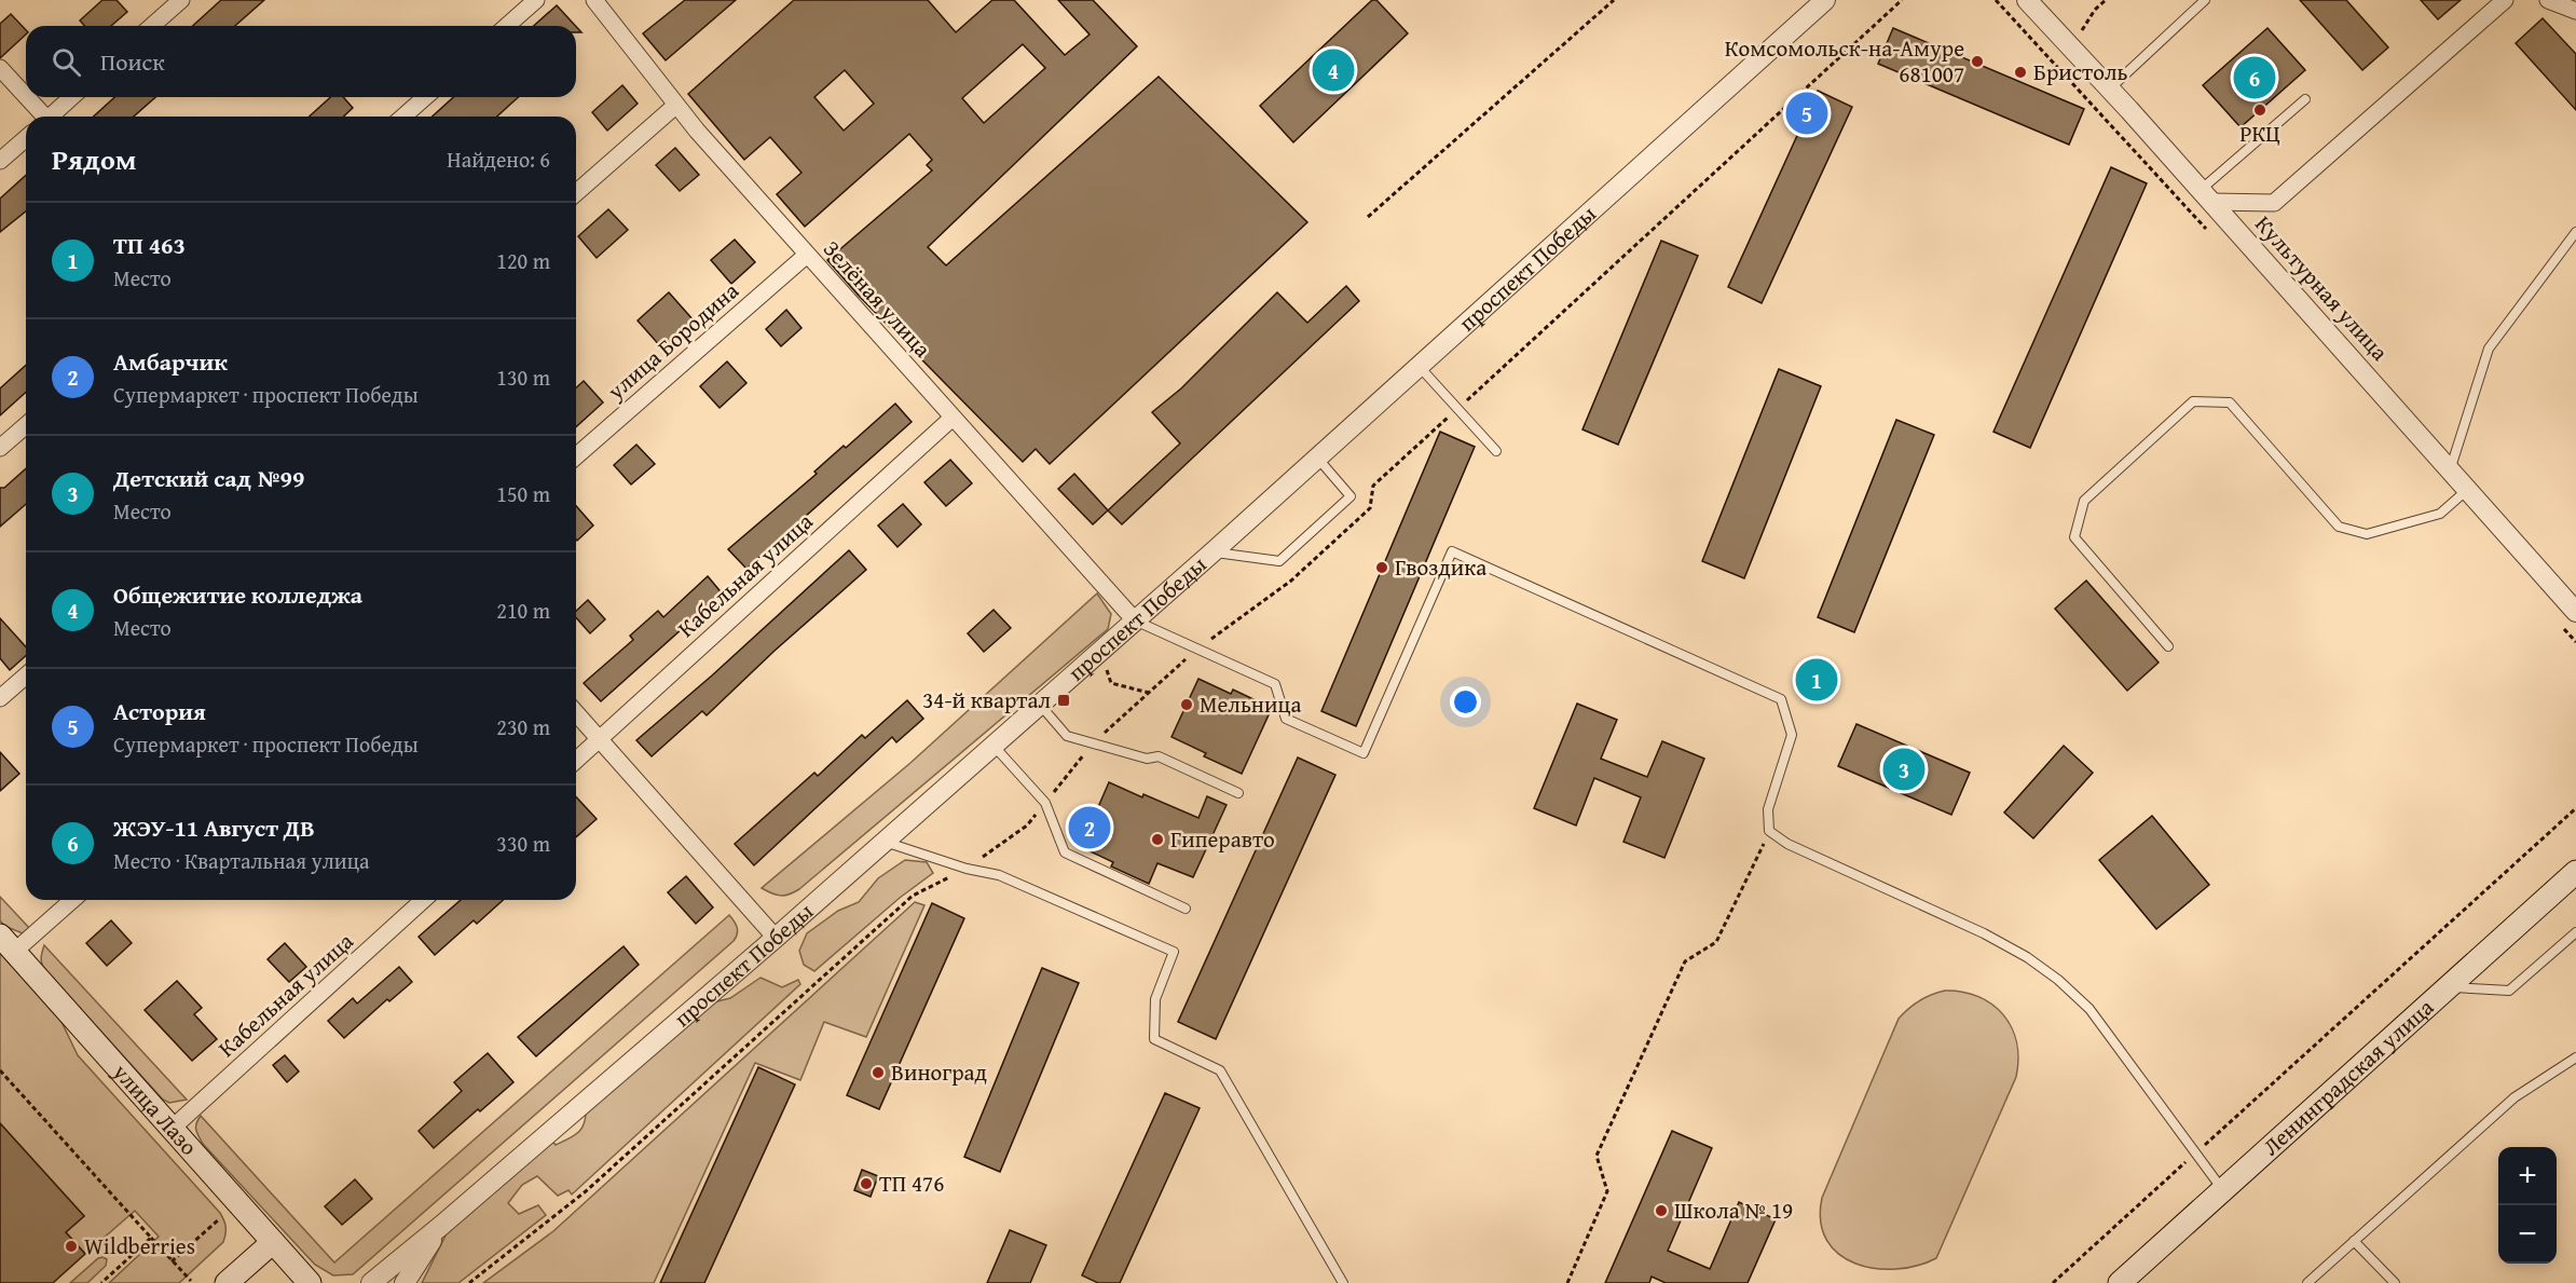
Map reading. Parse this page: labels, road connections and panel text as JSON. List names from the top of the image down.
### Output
{
  "streets": {
    "main road": ["Ленинградская улица", "улица Лазо"],
    "street": [
      "проспект Победы",
      "Культурная улица",
      "Зелёная улица",
      "улица Бородина",
      "Кабельная улица"
    ]
  },
  "crossings": [
    ["проспект Победы", "Зелёная улица"],
    ["Зелёная улица", "улица Бородина"],
    ["Зелёная улица", "Кабельная улица"],
    ["Кабельная улица", "улица Лазо"]
  ],
  "places": {
    "other": [
      "Комсомольск-на-Амуре 681007",
      "Бристоль",
      "РКЦ",
      "Гвоздика",
      "Мельница",
      "Гиперавто",
      "Виноград",
      "ТП 476",
      "Школа № 19",
      "Wildberries"
    ],
    "transit": ["34-й квартал"]
  },
  "page": {
    "search": "Поиск",
    "pins": [
      "4",
      "6",
      "5",
      "1",
      "3",
      "2"
    ],
    "heading": ["Рядом", "Найдено: 6"],
    "list": [
      {
        "mark": "1",
        "name": "ТП 463",
        "note": "Место",
        "value": "120 m"
      },
      {
        "mark": "2",
        "name": "Амбарчик",
        "note": "Супермаркет · проспект Победы",
        "value": "130 m"
      },
      {
        "mark": "3",
        "name": "Детский сад №99",
        "note": "Место",
        "value": "150 m"
      },
      {
        "mark": "4",
        "name": "Общежитие колледжа",
        "note": "Место",
        "value": "210 m"
      },
      {
        "mark": "5",
        "name": "Астория",
        "note": "Супермаркет · проспект Победы",
        "value": "230 m"
      },
      {
        "mark": "6",
        "name": "ЖЭУ-11 Август ДВ",
        "note": "Место · Квартальная улица",
        "value": "330 m"
      }
    ],
    "map_buttons": ["+", "−"]
  }
}
